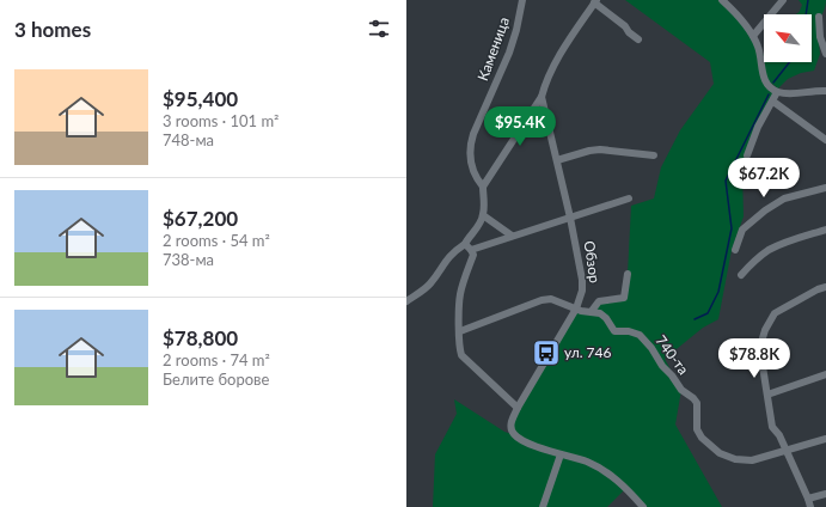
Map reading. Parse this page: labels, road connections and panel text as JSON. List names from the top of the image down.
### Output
{
  "streets": {
    "street": ["Каменица", "Обзор", "740-та"]
  },
  "crossings": [
    ["Обзор", "740-та"]
  ],
  "places": {
    "bus stop": ["ул. 746"]
  },
  "north": "top left",
  "page": {
    "heading": "3 homes",
    "list": [
      {
        "name": "$95,400",
        "note": "3 rooms · 101 m² · 748-ма"
      },
      {
        "name": "$67,200",
        "note": "2 rooms · 54 m² · 738-ма"
      },
      {
        "name": "$78,800",
        "note": "2 rooms · 74 m² · Белите борове"
      }
    ],
    "price": ["$95.4K", "$67.2K", "$78.8K"]
  }
}
